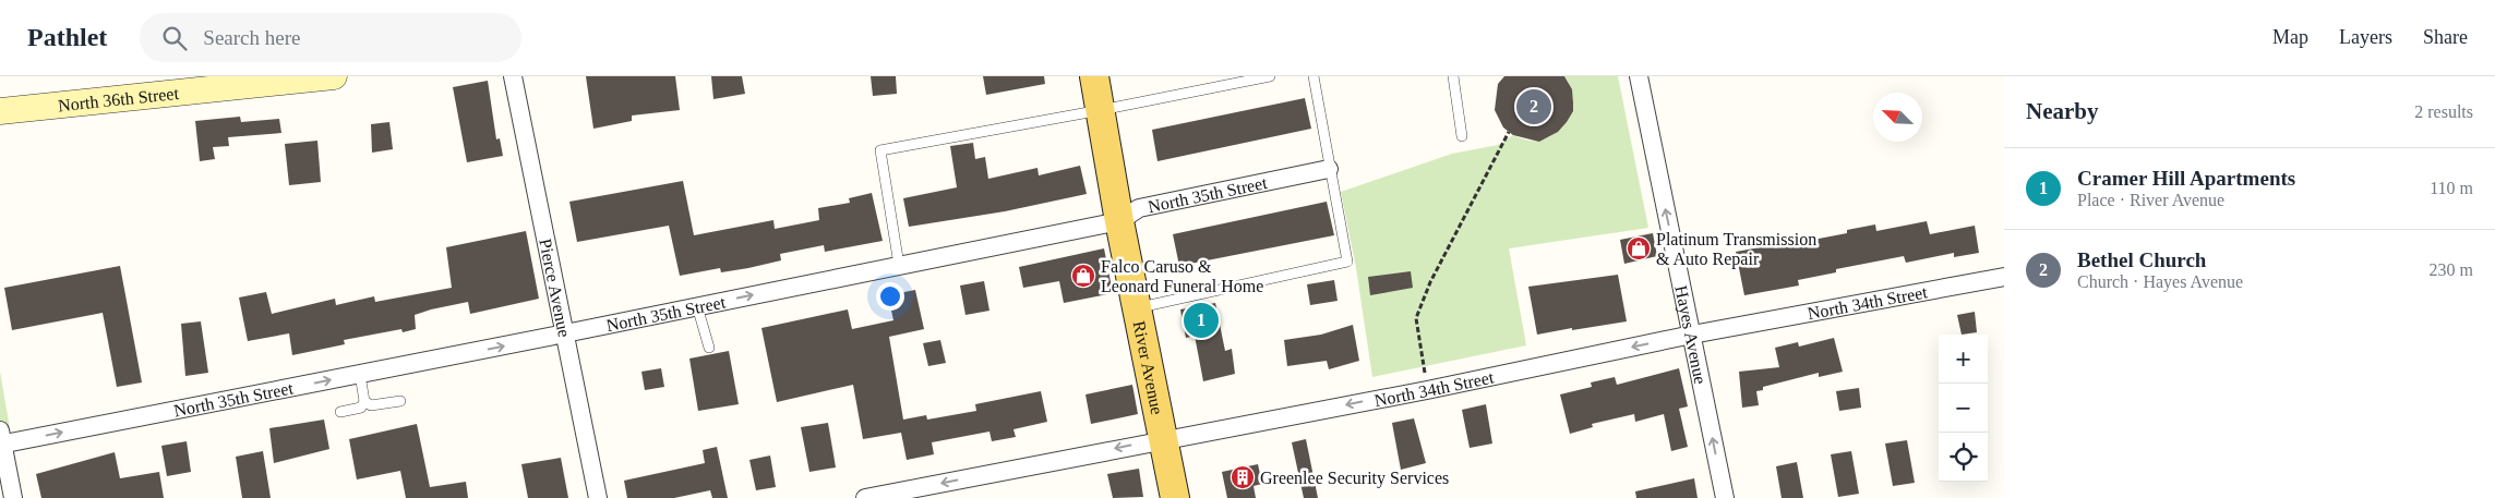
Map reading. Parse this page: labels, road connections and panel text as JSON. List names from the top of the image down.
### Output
{
  "streets": {
    "main road": ["River Avenue"],
    "street": [
      "North 36th Street",
      "North 35th Street",
      "Pierce Avenue",
      "North 34th Street",
      "Hayes Avenue"
    ]
  },
  "crossings": [
    ["North 35th Street", "Pierce Avenue"],
    ["North 35th Street", "River Avenue"],
    ["North 34th Street", "Hayes Avenue"],
    ["North 34th Street", "River Avenue"]
  ],
  "one_way": ["North 35th Street", "North 34th Street", "Hayes Avenue"],
  "places": {
    "shop": ["Platinum Transmission & Auto Repair", "Falco Caruso & Leonard Funeral Home"],
    "building": ["Greenlee Security Services"]
  },
  "north": "top left",
  "page": {
    "header": "Pathlet",
    "search": "Search here",
    "nav": ["Map", "Layers", "Share"],
    "heading": ["Nearby", "2 results"],
    "pins": ["2", "1"],
    "list": [
      {
        "mark": "1",
        "name": "Cramer Hill Apartments",
        "note": "Place · River Avenue",
        "value": "110 m"
      },
      {
        "mark": "2",
        "name": "Bethel Church",
        "note": "Church · Hayes Avenue",
        "value": "230 m"
      }
    ],
    "map_buttons": ["+", "−"]
  }
}
